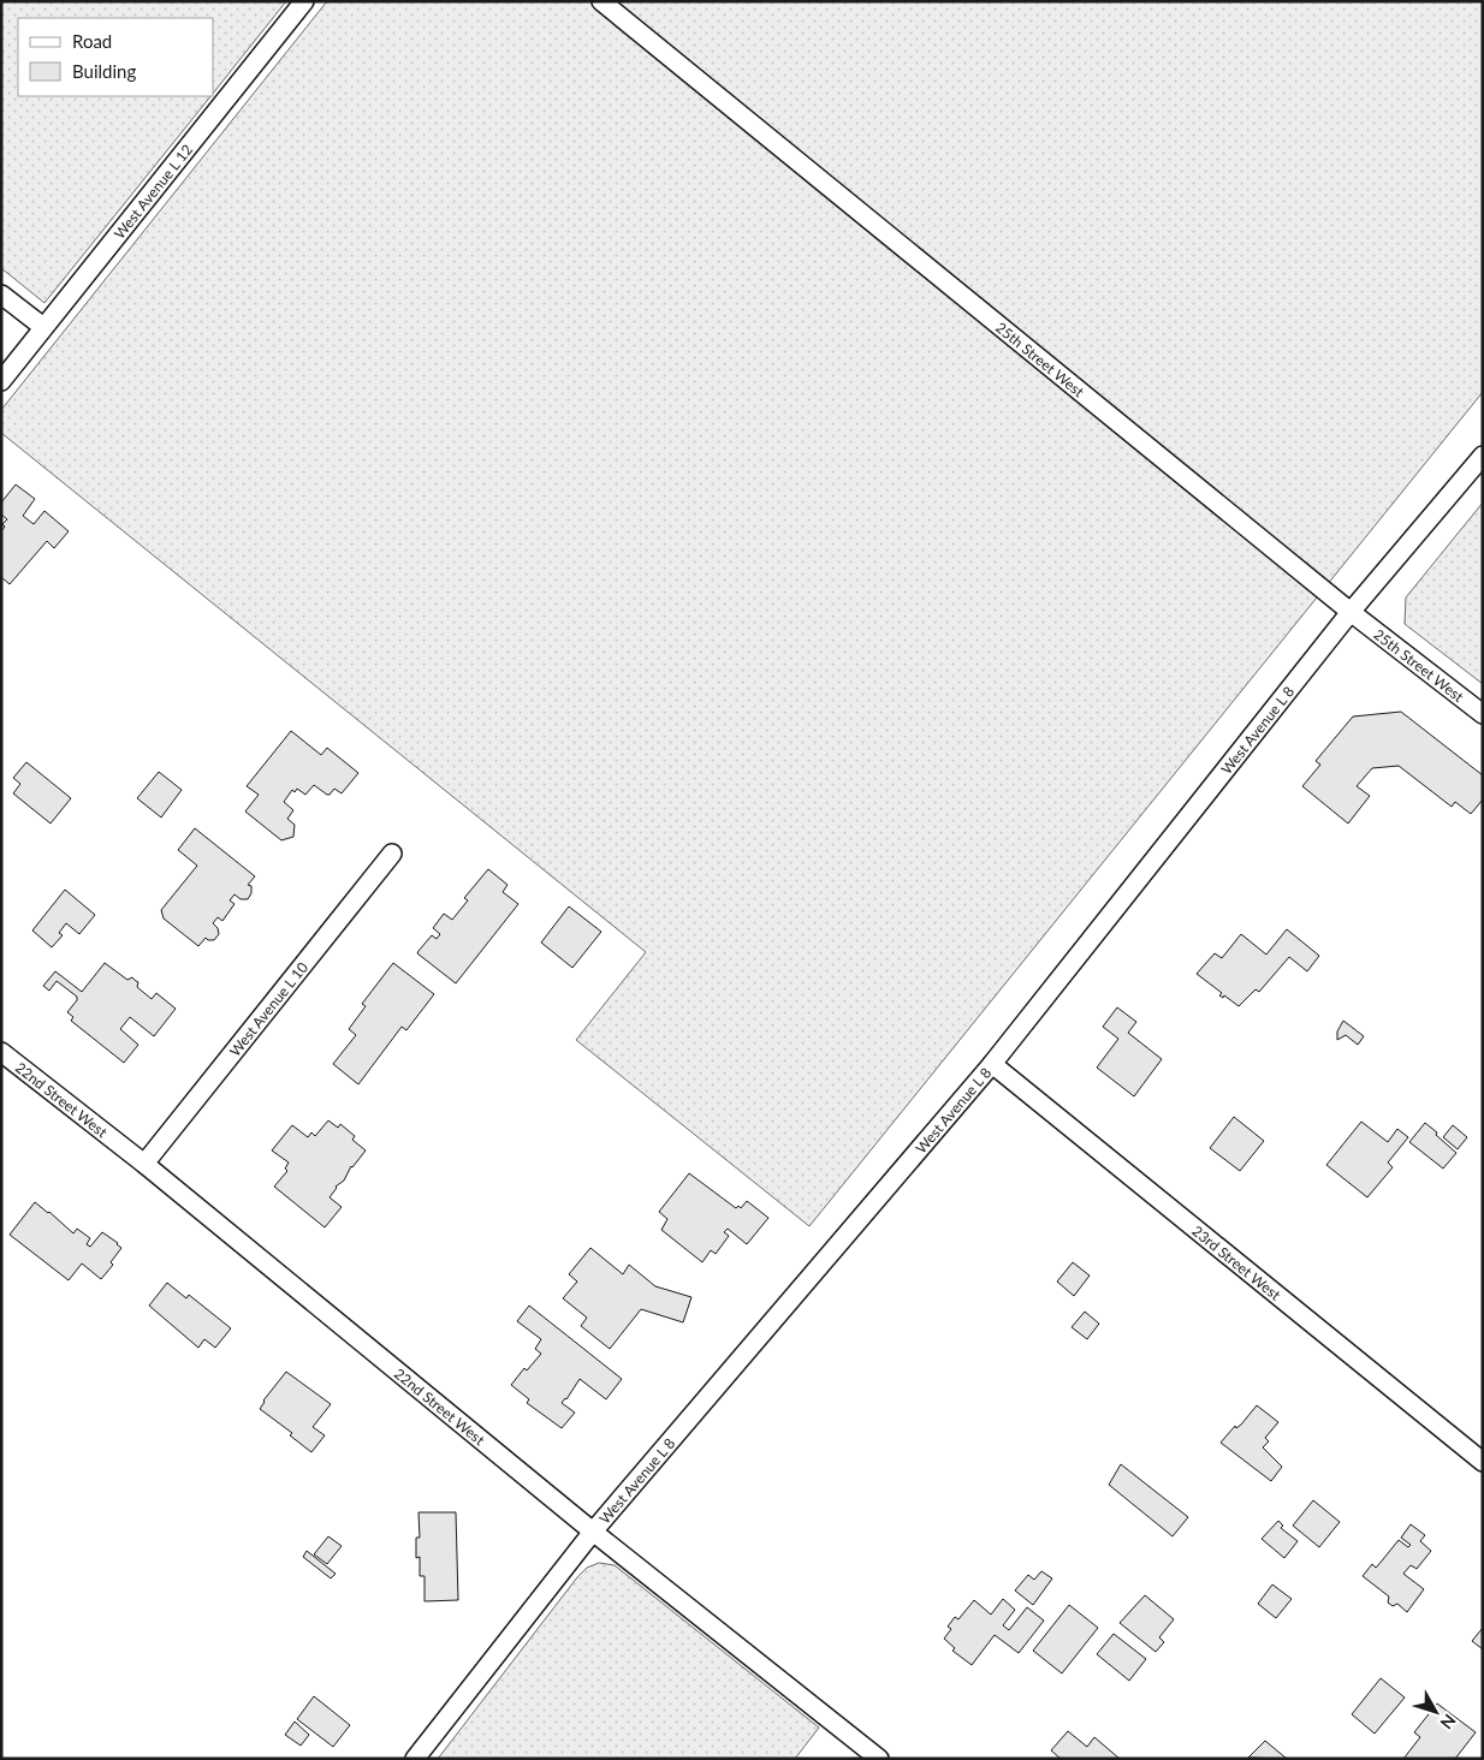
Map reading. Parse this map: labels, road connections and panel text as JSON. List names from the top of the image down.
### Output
{
  "streets": {
    "street": [
      "West Avenue L 12",
      "25th Street West",
      "West Avenue L 8",
      "West Avenue L 10",
      "22nd Street West",
      "23rd Street West"
    ]
  },
  "crossings": [
    ["25th Street West", "West Avenue L 8"],
    ["West Avenue L 8", "22nd Street West"],
    ["West Avenue L 8", "23rd Street West"],
    ["West Avenue L 10", "22nd Street West"]
  ],
  "legend": ["Road", "Building"],
  "north": "bottom right"
}
